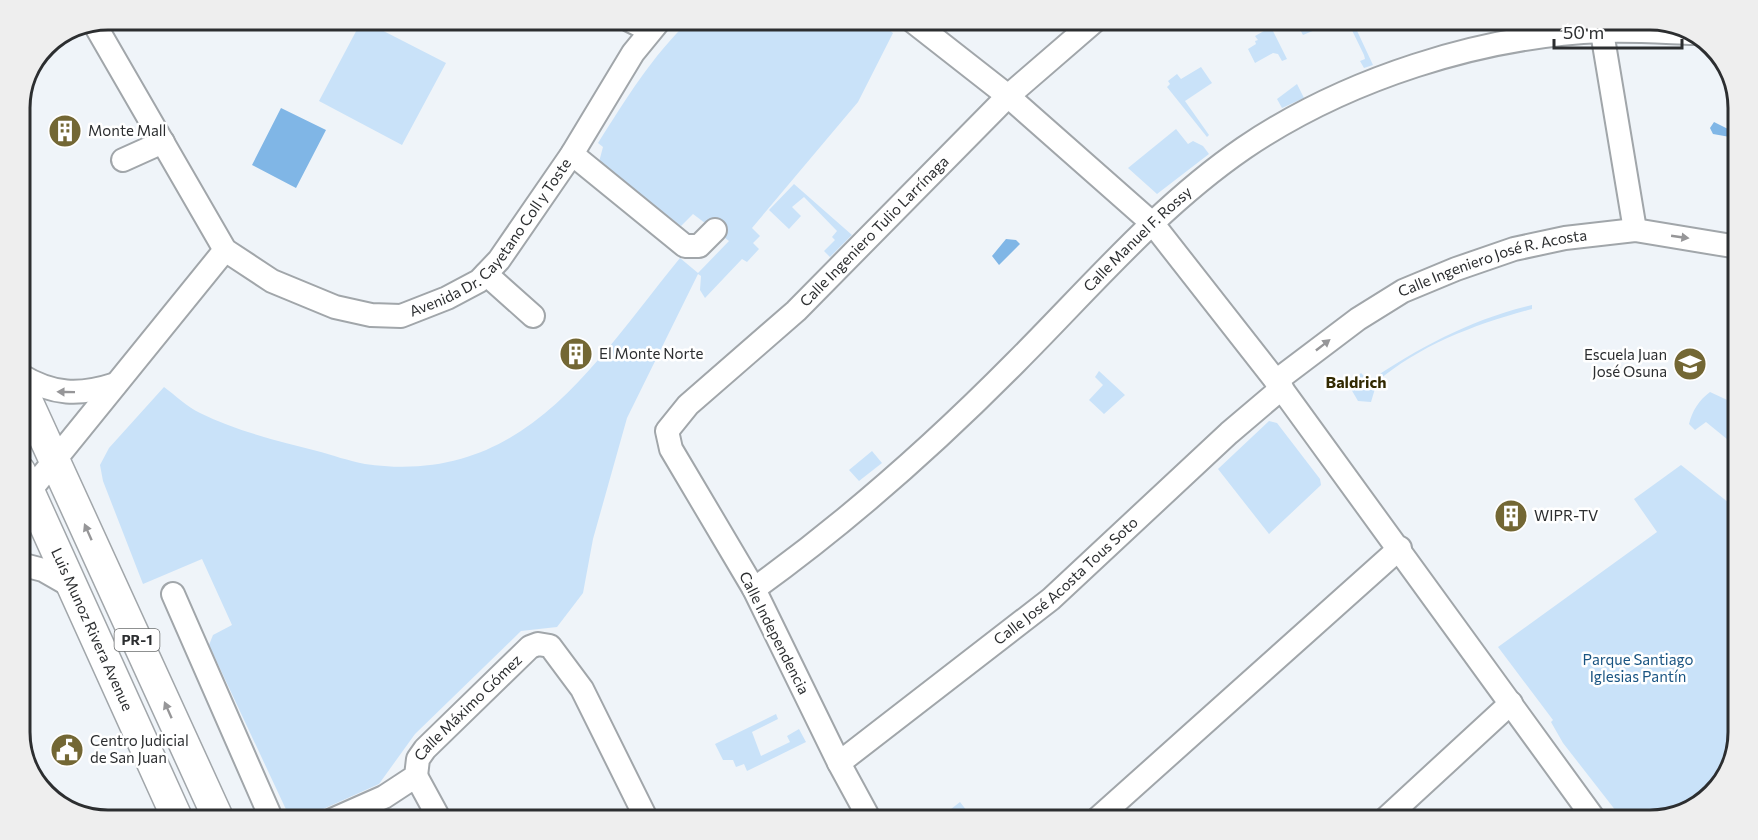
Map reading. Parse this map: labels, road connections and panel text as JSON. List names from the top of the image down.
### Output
{
  "streets": {
    "main road": ["Luis Munoz Rivera Avenue", "PR-1"],
    "street": [
      "Calle Ingeniero Tulio Larrínaga",
      "Avenida Dr. Cayetano Coll y Toste",
      "Calle Manuel F. Rossy",
      "Calle Ingeniero José R. Acosta",
      "Calle José Acosta Tous Soto",
      "Calle Independencia",
      "Calle Máximo Gómez"
    ]
  },
  "crossings": [
    ["Calle Ingeniero Tulio Larrínaga", "Calle Independencia"],
    ["Calle Manuel F. Rossy", "Calle Independencia"],
    ["Calle Ingeniero José R. Acosta", "Calle José Acosta Tous Soto"],
    ["Calle José Acosta Tous Soto", "Calle Independencia"]
  ],
  "one_way": ["Calle Ingeniero José R. Acosta"],
  "districts": ["Baldrich"],
  "parks": ["Parque Santiago Iglesias Pantín"],
  "places": {
    "building": ["Monte Mall", "El Monte Norte", "WIPR-TV"],
    "school or university": ["Escuela Juan José Osuna"],
    "public building": ["Centro Judicial de San Juan"]
  },
  "scale_bar": "50 m"
}
